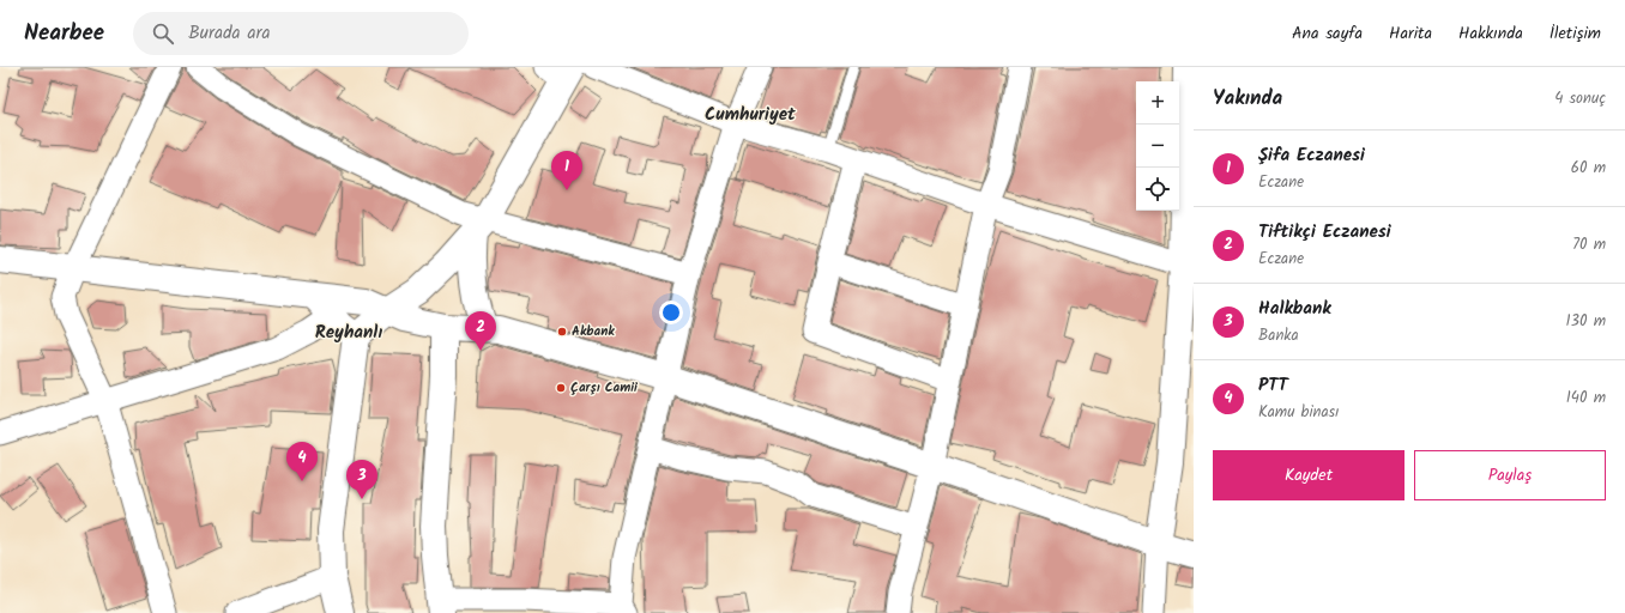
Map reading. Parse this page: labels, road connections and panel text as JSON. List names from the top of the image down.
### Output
{
  "districts": ["Cumhuriyet", "Reyhanlı"],
  "places": ["Akbank", "Çarşı Camii"],
  "page": {
    "header": "Nearbee",
    "search": "Burada ara",
    "nav": [
      "Ana sayfa",
      "Harita",
      "Hakkında",
      "İletişim"
    ],
    "heading": ["Yakında", "4 sonuç"],
    "map_buttons": ["+", "−"],
    "list": [
      {
        "mark": "1",
        "name": "Şifa Eczanesi",
        "note": "Eczane",
        "value": "60 m"
      },
      {
        "mark": "2",
        "name": "Tiftikçi Eczanesi",
        "note": "Eczane",
        "value": "70 m"
      },
      {
        "mark": "3",
        "name": "Halkbank",
        "note": "Banka",
        "value": "130 m"
      },
      {
        "mark": "4",
        "name": "PTT",
        "note": "Kamu binası",
        "value": "140 m"
      }
    ],
    "pins": [
      "1",
      "2",
      "4",
      "3"
    ],
    "buttons": ["Kaydet", "Paylaş"]
  }
}
